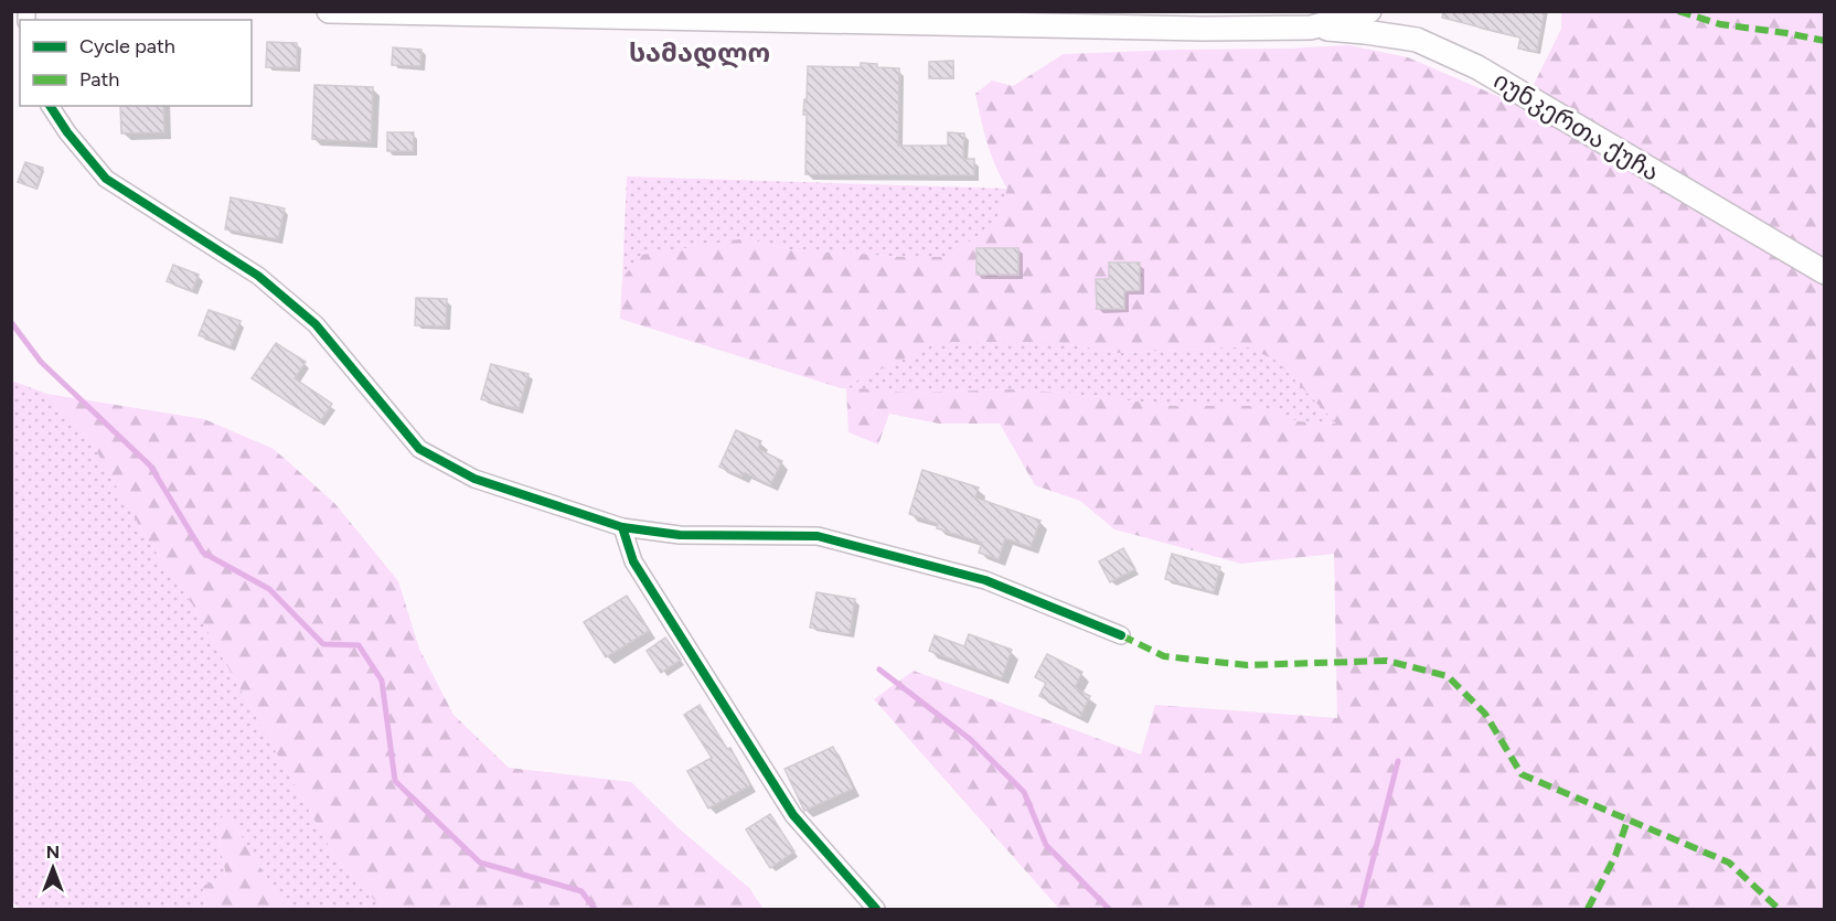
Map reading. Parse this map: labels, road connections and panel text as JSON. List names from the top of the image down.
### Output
{
  "streets": {
    "main road": ["იუნკერთა ქუჩა"]
  },
  "districts": ["სამადლო"],
  "legend": ["Cycle path", "Path"],
  "north": "top"
}
